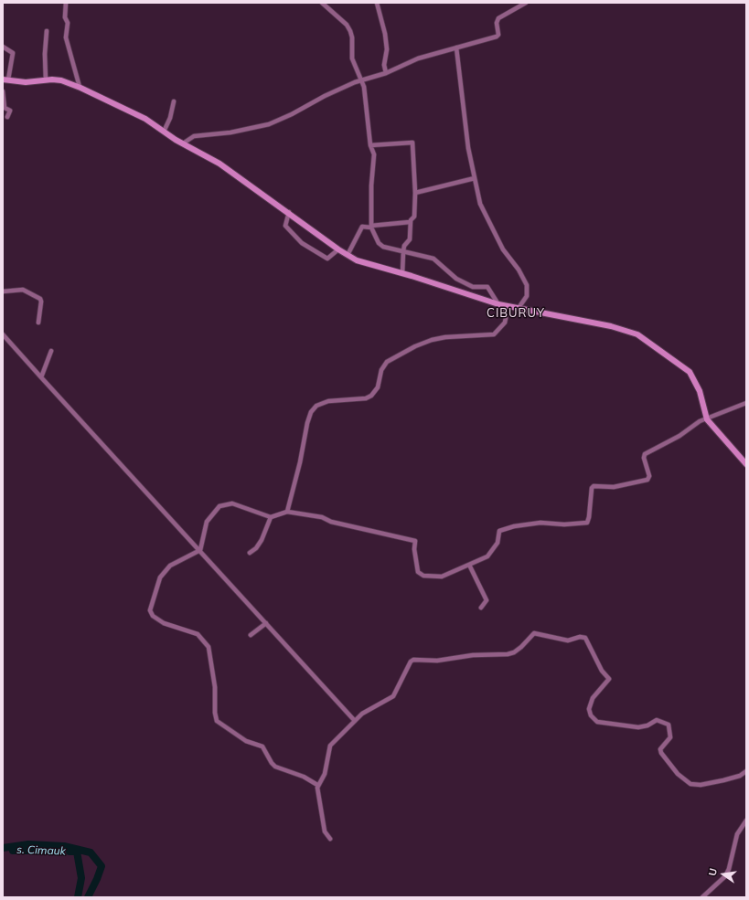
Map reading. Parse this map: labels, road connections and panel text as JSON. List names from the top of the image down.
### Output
{
  "districts": ["CIBURUY"],
  "water": ["s. Cimauk"],
  "north": "left"
}
